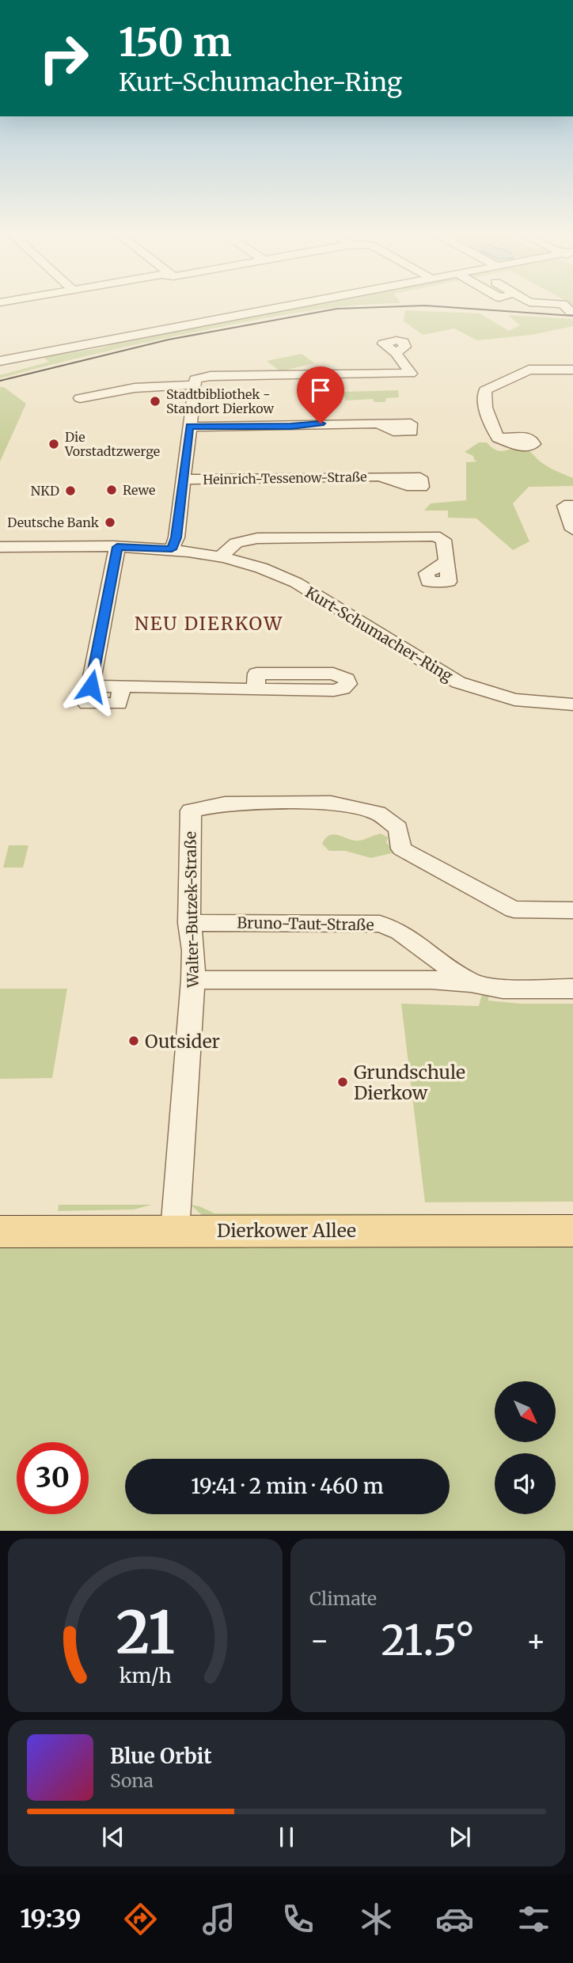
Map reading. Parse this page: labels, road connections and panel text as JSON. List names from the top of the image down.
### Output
{
  "streets": {
    "main road": ["Dierkower Allee"],
    "street": [
      "Heinrich-Tessenow-Straße",
      "Kurt-Schumacher-Ring",
      "Walter-Butzek-Straße",
      "Bruno-Taut-Straße"
    ]
  },
  "crossings": [
    ["Heinrich-Tessenow-Straße", "Kurt-Schumacher-Ring"],
    ["Walter-Butzek-Straße", "Bruno-Taut-Straße"],
    ["Walter-Butzek-Straße", "Dierkower Allee"]
  ],
  "districts": ["NEU DIERKOW"],
  "places": [
    "Stadtbibliothek - Standort Dierkow",
    "Die Vorstadtzwerge",
    "Rewe",
    "NKD",
    "Deutsche Bank",
    "Outsider",
    "Grundschule Dierkow"
  ],
  "north": "bottom right",
  "page": {
    "turn": ["150 m", "Kurt-Schumacher-Ring"],
    "limit": "30",
    "trip": "19:41 · 2 min · 460 m",
    "tile": "Climate",
    "heat": ["−", "21.5°", "+"],
    "song": ["Blue Orbit", "Sona"],
    "tabs": "19:39",
    "gauge": ["21", "km/h"]
  }
}
